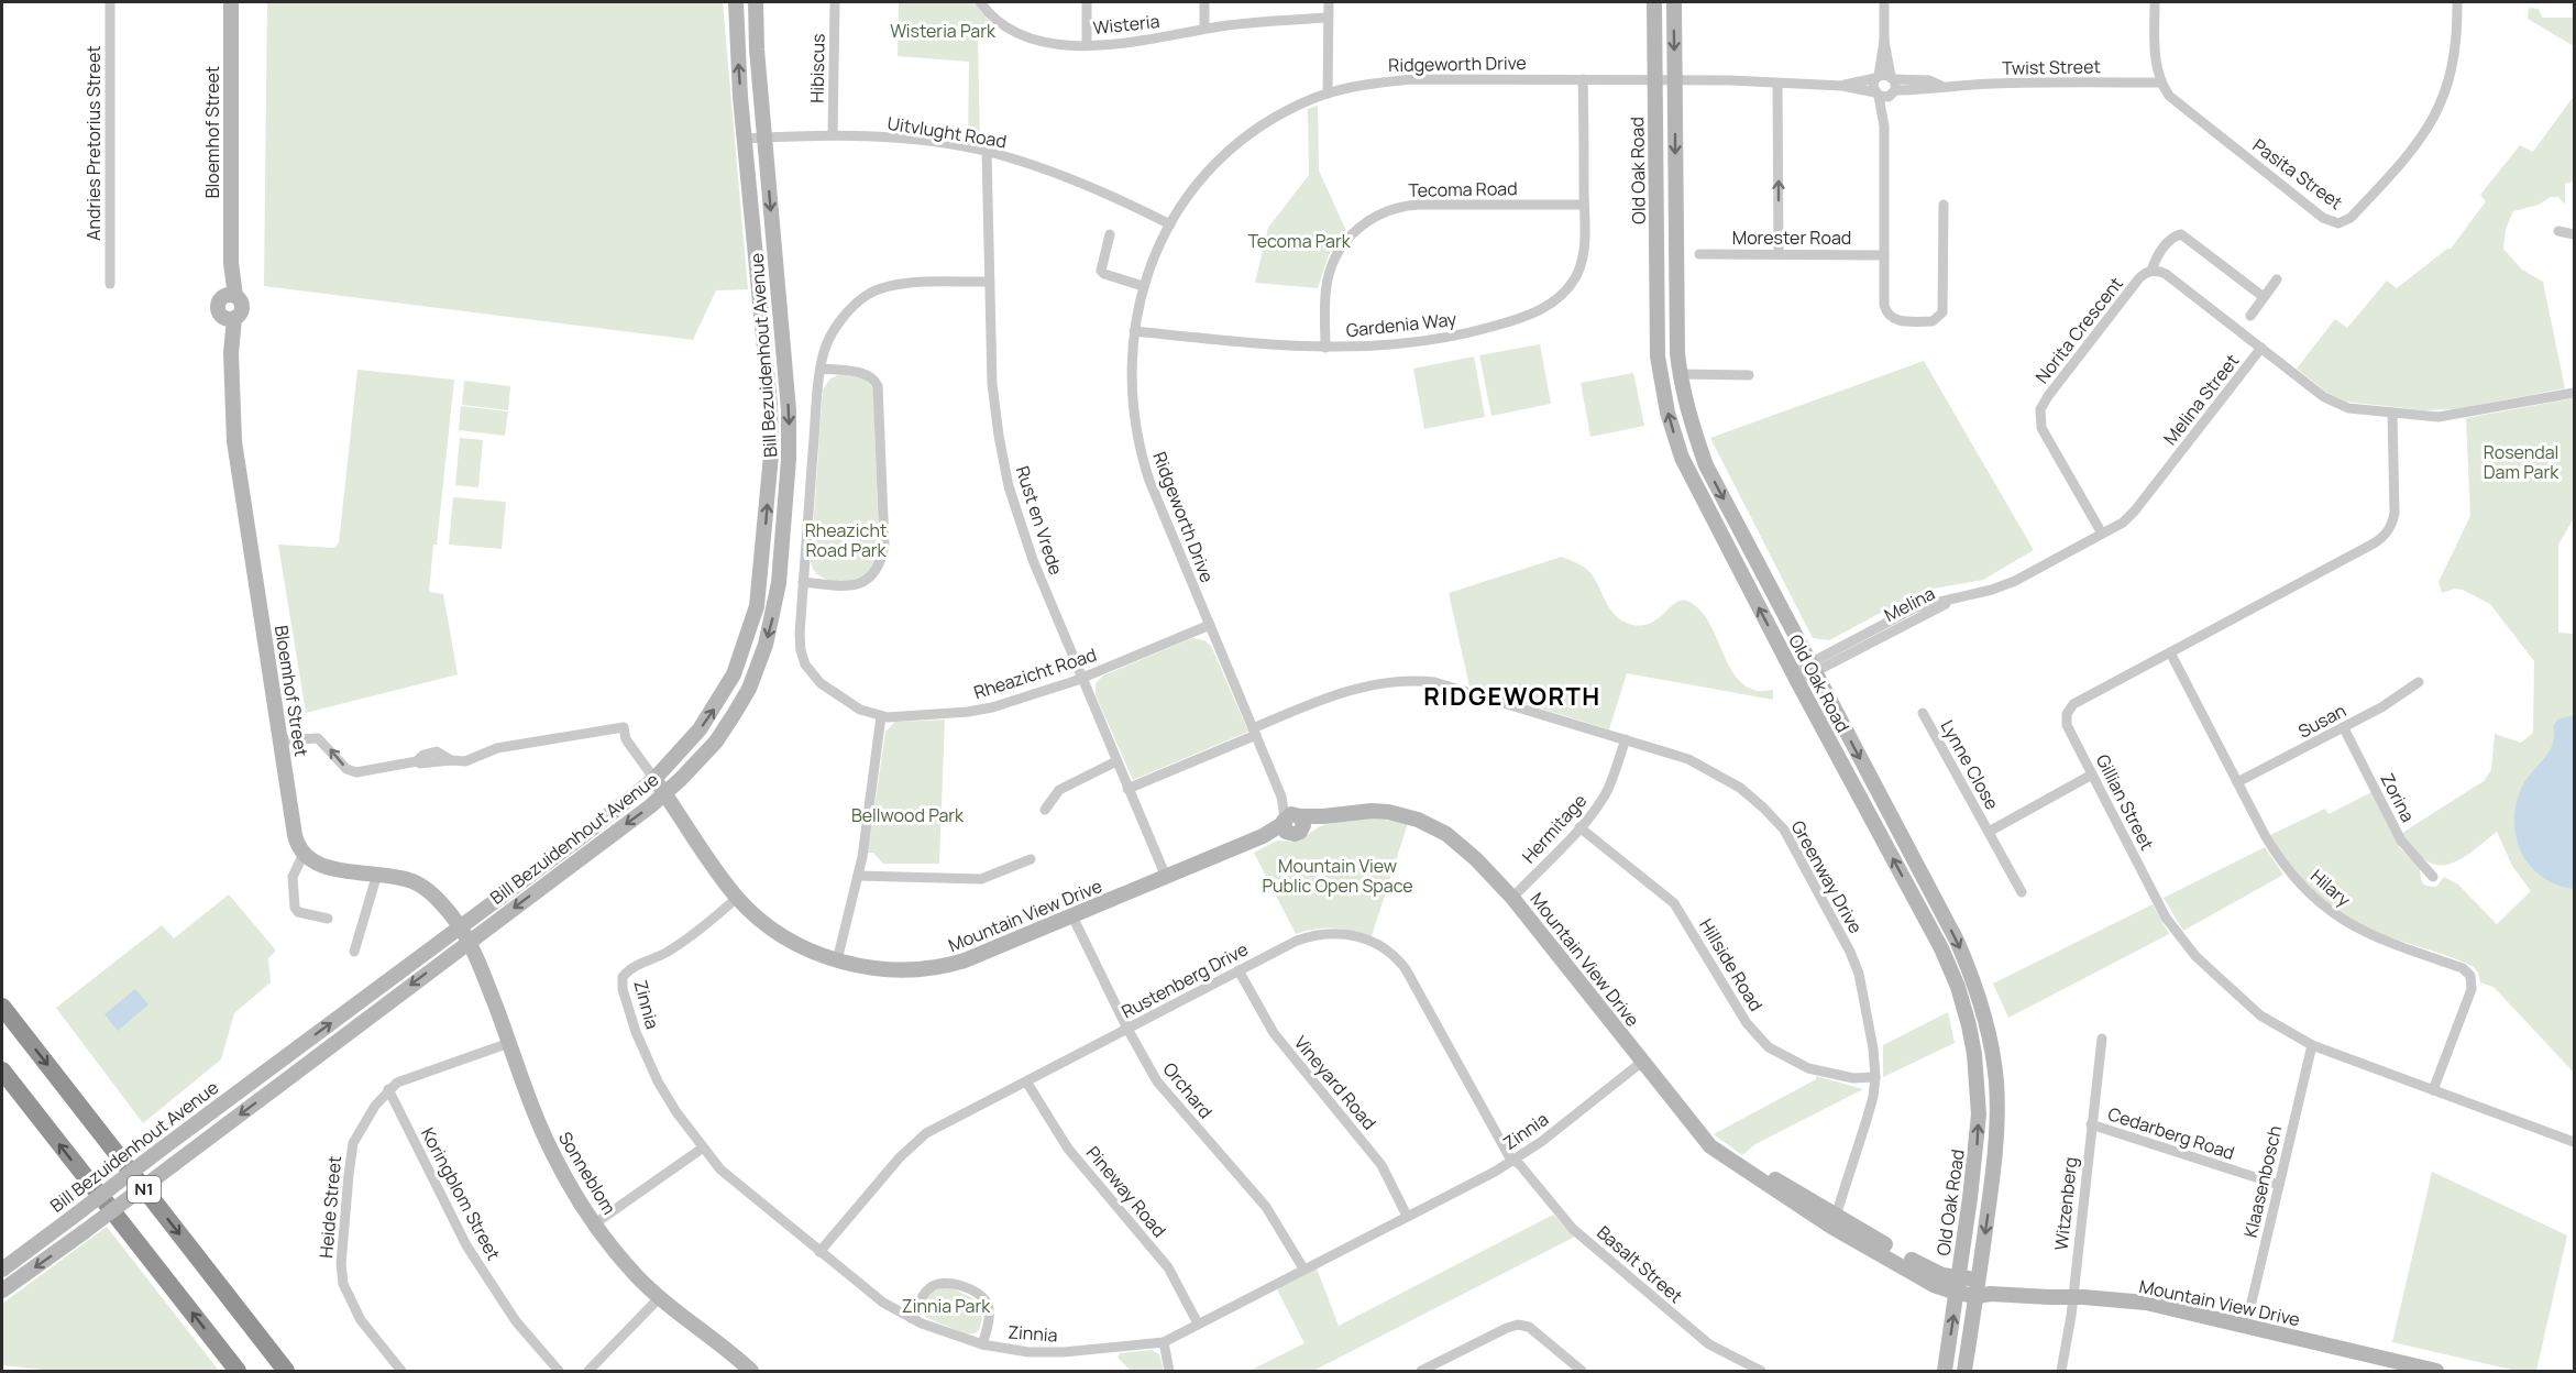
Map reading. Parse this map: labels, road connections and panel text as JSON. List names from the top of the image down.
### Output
{
  "streets": {
    "highway": ["N1"],
    "main road": [
      "Bloemhof Street",
      "Old Oak Road",
      "Bill Bezuidenhout Avenue",
      "Mountain View Drive",
      "Sonneblom"
    ],
    "street": [
      "Wisteria",
      "Ridgeworth Drive",
      "Twist Street",
      "Hibiscus",
      "Uitvlught Road",
      "Andries Pretorius Street",
      "Pasita Street",
      "Tecoma Road",
      "Morester Road",
      "Gardenia Way",
      "Norita Crescent",
      "Melina Street",
      "Rust en Vrede",
      "Melina",
      "Rheazicht Road",
      "Susan",
      "Lynne Close",
      "Zorina",
      "Gillian Street",
      "Hermitage",
      "Greenway Drive",
      "Hilary",
      "Hillside Road",
      "Rustenberg Drive",
      "Zinnia",
      "Vineyard Road",
      "Orchard",
      "Cedarberg Road",
      "Klaasenbosch",
      "Pineway Road",
      "Koringblom Street",
      "Witzenberg",
      "Heide Street",
      "Basalt Street"
    ]
  },
  "crossings": [
    ["Ridgeworth Drive", "Uitvlught Road"],
    ["Ridgeworth Drive", "Old Oak Road"],
    ["Ridgeworth Drive", "Gardenia Way"],
    ["Ridgeworth Drive", "Rheazicht Road"],
    ["Ridgeworth Drive", "Greenway Drive"],
    ["Ridgeworth Drive", "Mountain View Drive"],
    ["Twist Street", "Pasita Street"],
    ["Hibiscus", "Uitvlught Road"],
    ["Uitvlught Road", "Bill Bezuidenhout Avenue"],
    ["Uitvlught Road", "Rust en Vrede"],
    ["Old Oak Road", "Melina"],
    ["Old Oak Road", "Mountain View Drive"],
    ["Tecoma Road", "Gardenia Way"],
    ["Norita Crescent", "Melina Street"],
    ["Bill Bezuidenhout Avenue", "Mountain View Drive"],
    ["Bill Bezuidenhout Avenue", "Sonneblom"],
    ["Melina Street", "Melina"],
    ["Melina Street", "Gillian Street"],
    ["Rust en Vrede", "Rheazicht Road"],
    ["Rust en Vrede", "Greenway Drive"],
    ["Rust en Vrede", "Mountain View Drive"],
    ["Susan", "Zorina"],
    ["Susan", "Hilary"],
    ["Lynne Close", "Gillian Street"],
    ["Gillian Street", "Hilary"],
    ["Gillian Street", "Klaasenbosch"],
    ["Hermitage", "Greenway Drive"],
    ["Hermitage", "Mountain View Drive"],
    ["Hermitage", "Hillside Road"],
    ["Greenway Drive", "Mountain View Drive"],
    ["Greenway Drive", "Hillside Road"],
    ["Mountain View Drive", "Zinnia"],
    ["Mountain View Drive", "Orchard"],
    ["Mountain View Drive", "Klaasenbosch"],
    ["Mountain View Drive", "Witzenberg"],
    ["Rustenberg Drive", "Zinnia"],
    ["Rustenberg Drive", "Vineyard Road"],
    ["Rustenberg Drive", "Orchard"],
    ["Rustenberg Drive", "Pineway Road"],
    ["Rustenberg Drive", "Basalt Street"],
    ["Zinnia", "Vineyard Road"],
    ["Zinnia", "Orchard"],
    ["Zinnia", "Pineway Road"],
    ["Zinnia", "Basalt Street"],
    ["Cedarberg Road", "Klaasenbosch"],
    ["Cedarberg Road", "Witzenberg"],
    ["Sonneblom", "Heide Street"],
    ["Koringblom Street", "Heide Street"]
  ],
  "districts": ["RIDGEWORTH"],
  "parks": [
    "Wisteria Park",
    "Tecoma Park",
    "Rosendal Dam Park",
    "Rheazicht Road Park",
    "Bellwood Park",
    "Mountain View Public Open Space",
    "Zinnia Park"
  ]
}
